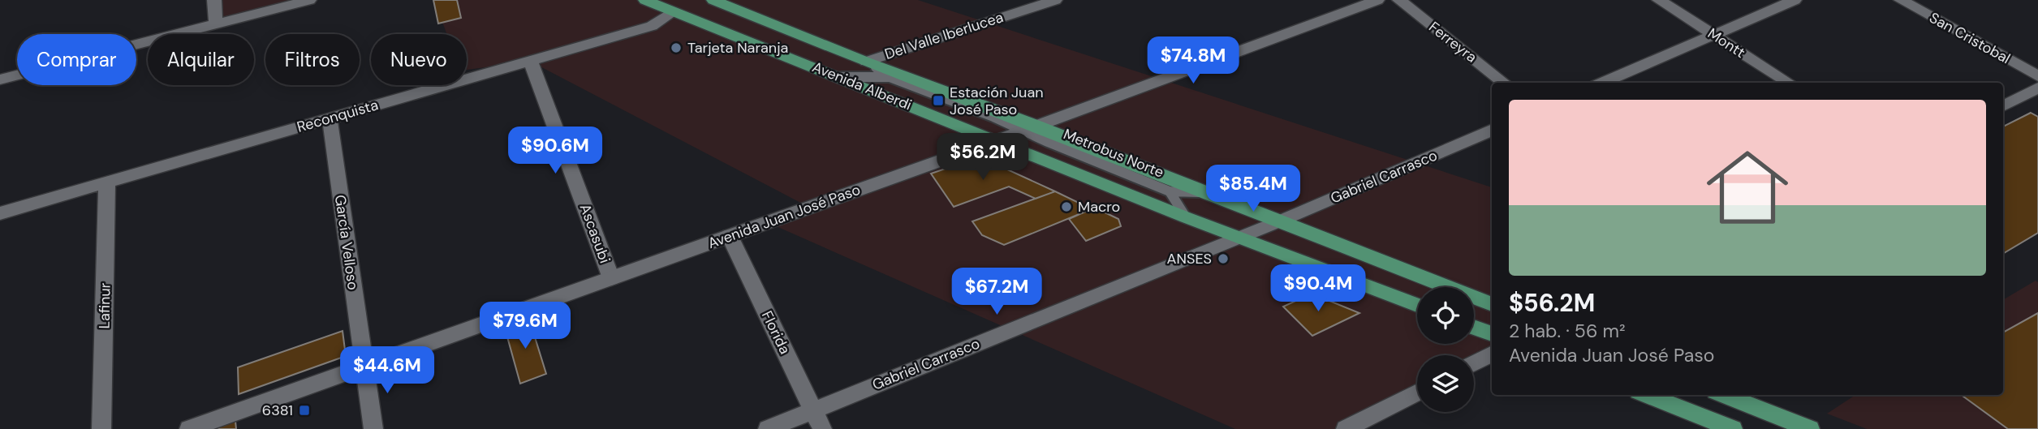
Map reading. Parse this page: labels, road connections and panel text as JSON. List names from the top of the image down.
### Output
{
  "streets": {
    "main road": ["Avenida Alberdi"],
    "street": [
      "Del Valle Iberlucea",
      "San Cristobal",
      "Ferreyra",
      "Montt",
      "Reconquista",
      "Gabriel Carrasco",
      "Avenida Juan José Paso",
      "Ascasubi",
      "García Velloso",
      "Lafinur",
      "Florida"
    ],
    "lane": ["Metrobus Norte"]
  },
  "crossings": [
    ["Del Valle Iberlucea", "Avenida Alberdi"],
    ["Del Valle Iberlucea", "Metrobus Norte"],
    ["Avenida Alberdi", "Reconquista"],
    ["Avenida Alberdi", "Metrobus Norte"],
    ["Avenida Alberdi", "Gabriel Carrasco"],
    ["Avenida Alberdi", "Avenida Juan José Paso"],
    ["Reconquista", "Ascasubi"],
    ["Reconquista", "García Velloso"],
    ["Reconquista", "Lafinur"],
    ["Metrobus Norte", "Avenida Juan José Paso"],
    ["Gabriel Carrasco", "Florida"],
    ["Avenida Juan José Paso", "Ascasubi"],
    ["Avenida Juan José Paso", "García Velloso"],
    ["Avenida Juan José Paso", "Florida"]
  ],
  "places": {
    "other": ["Tarjeta Naranja", "Macro", "ANSES"],
    "transit": ["Estación Juan José Paso", "6381"]
  },
  "page": {
    "chip": [
      "Comprar",
      "Alquilar",
      "Filtros",
      "Nuevo"
    ],
    "price": [
      "$74.8M",
      "$90.6M",
      "$56.2M",
      "$85.4M",
      "$90.4M",
      "$67.2M",
      "$79.6M",
      "$44.6M"
    ],
    "list": [
      {
        "name": "$56.2M",
        "note": "2 hab. · 56 m² · Avenida Juan José Paso"
      }
    ]
  }
}
